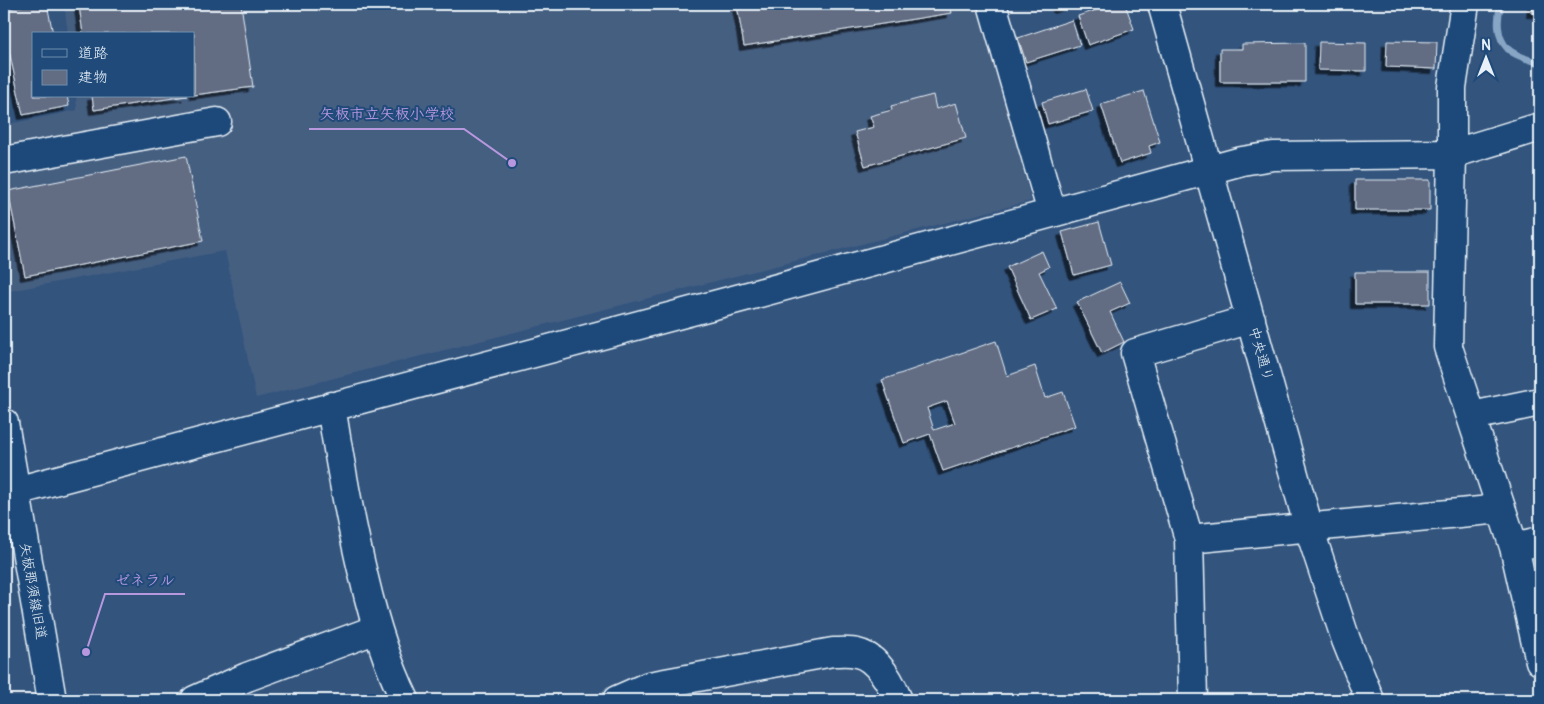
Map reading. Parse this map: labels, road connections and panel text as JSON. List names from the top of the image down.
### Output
{
  "streets": {
    "street": ["中央通り", "矢板那須線旧道"]
  },
  "places": ["矢板市立矢板小学校", "ゼネラル"],
  "legend": ["道路", "建物"],
  "north": "top"
}
